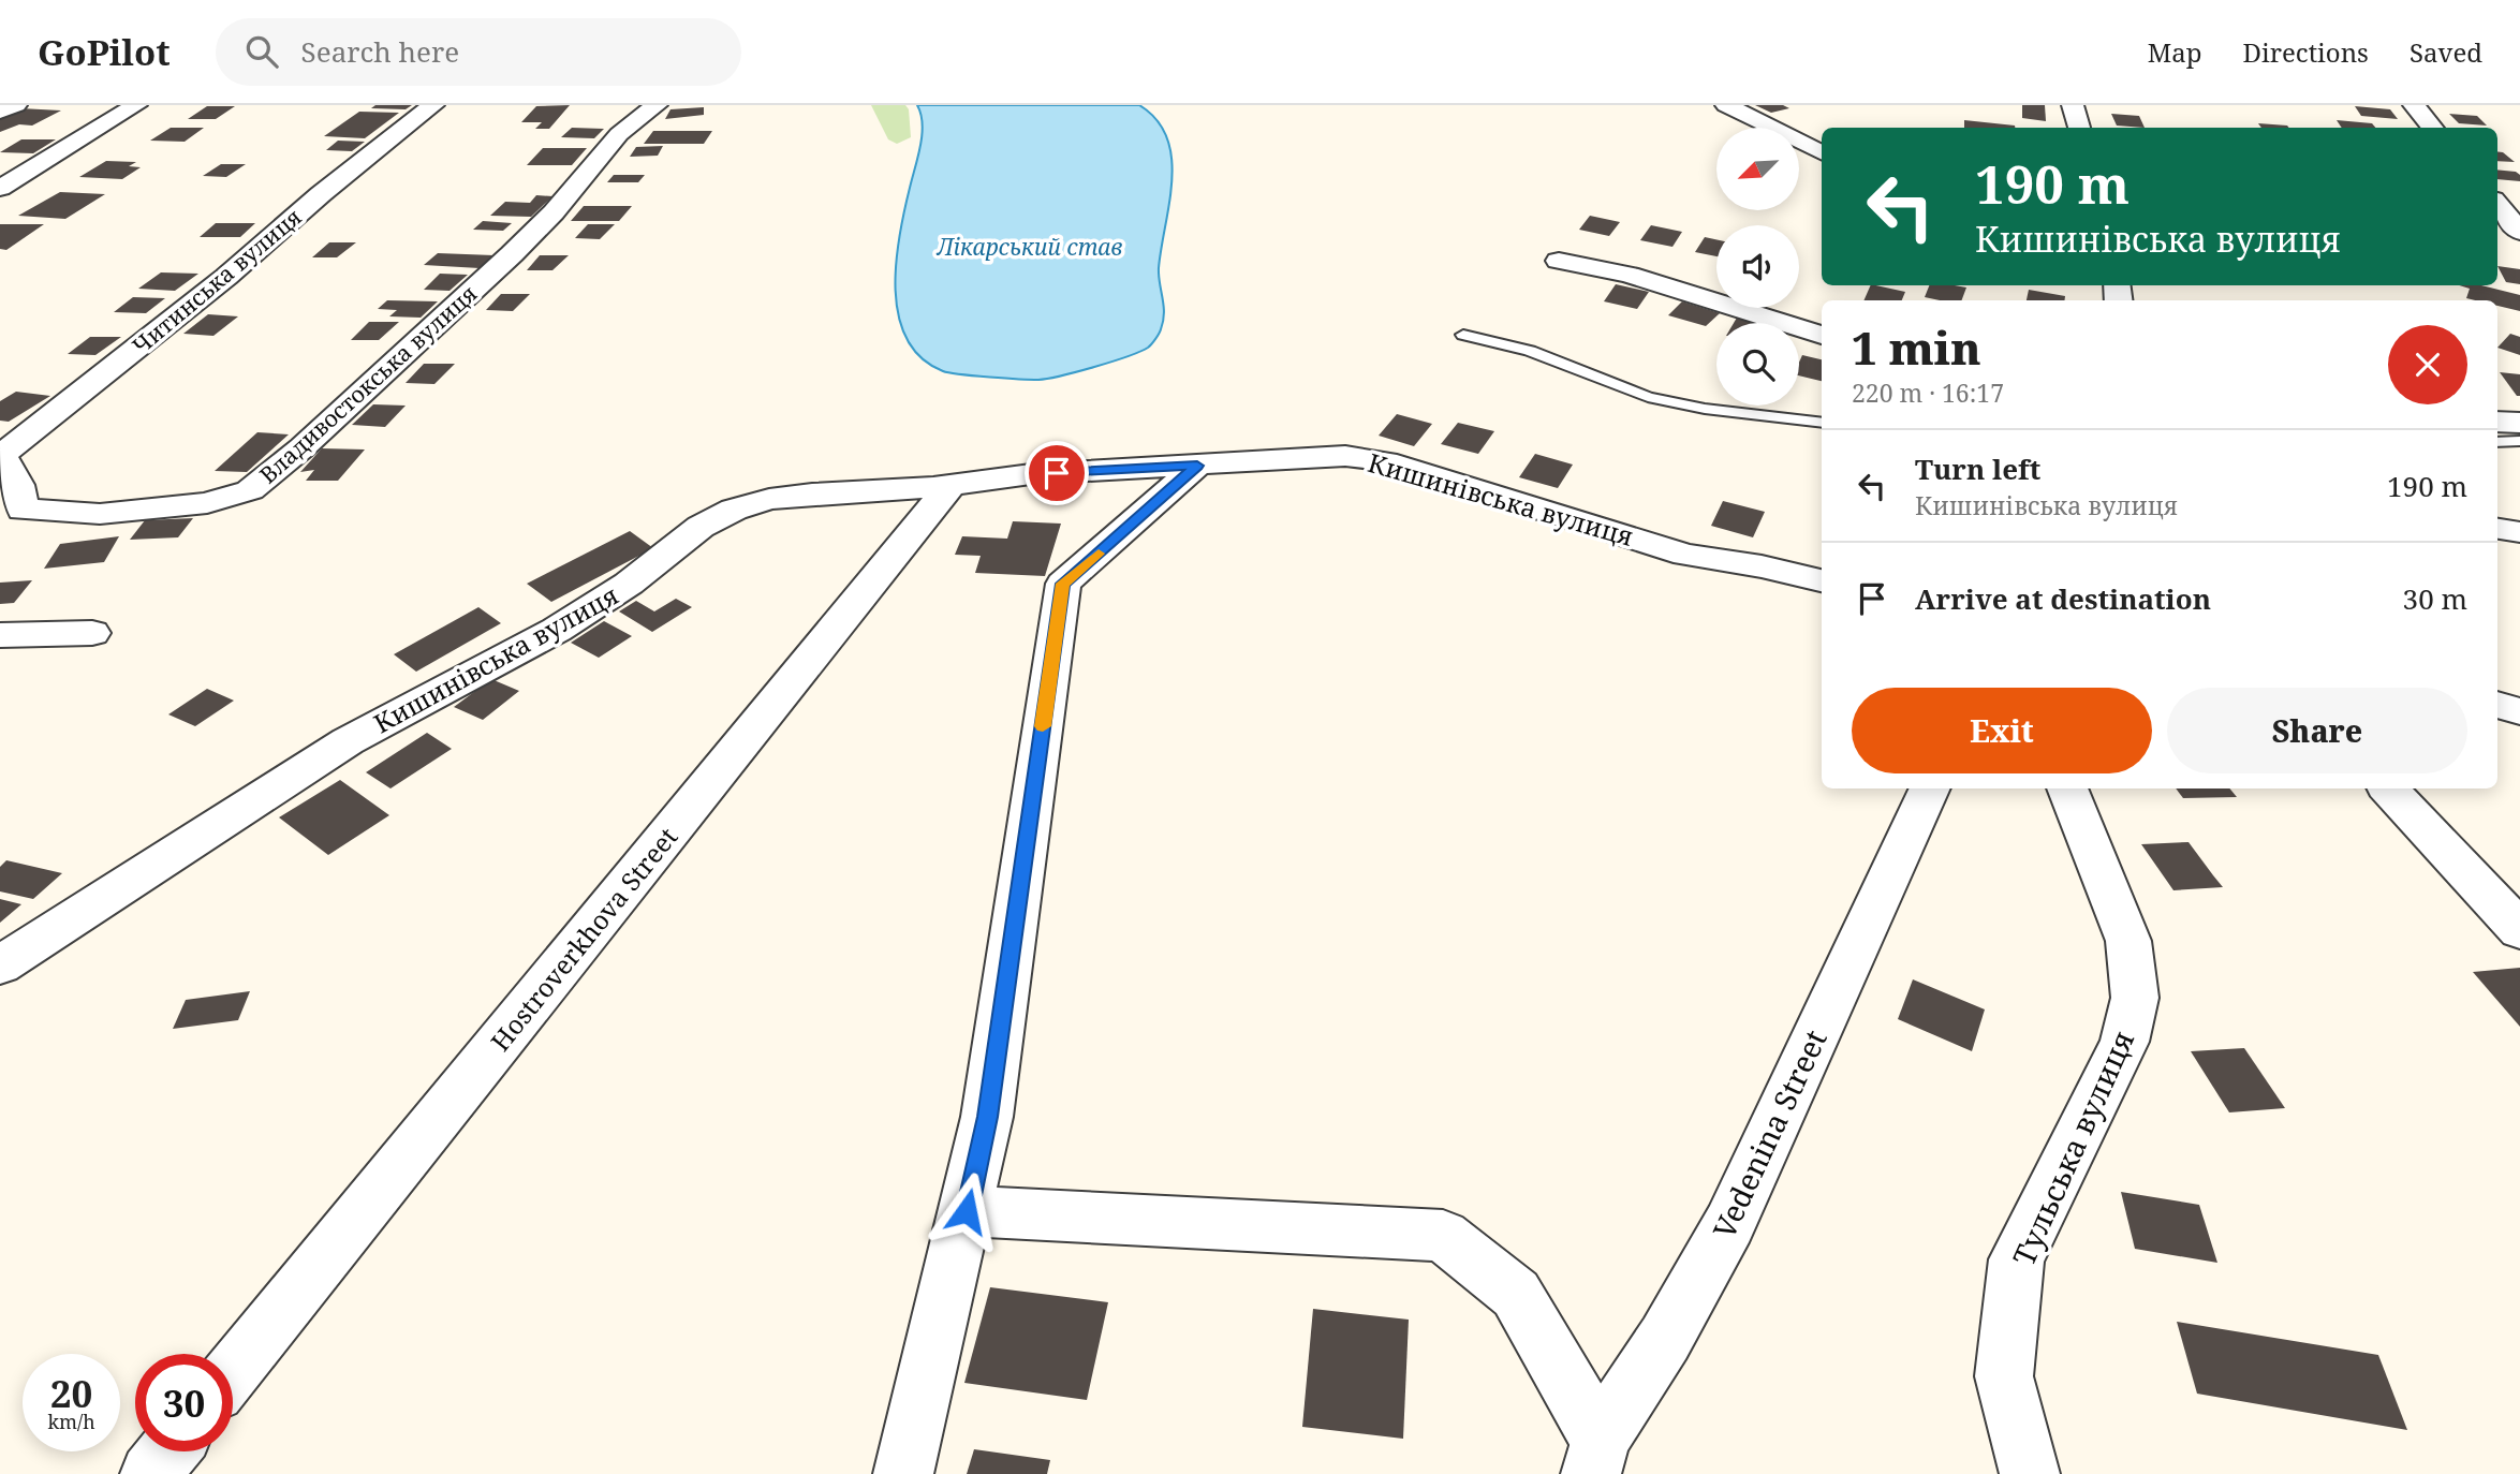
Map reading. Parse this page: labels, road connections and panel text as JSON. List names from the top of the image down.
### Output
{
  "streets": {
    "street": [
      "Читинська вулиця",
      "Владивостокська вулиця",
      "Кишинівська вулиця",
      "Hostroverkhova Street",
      "Vedenina Street",
      "Тульська вулиця"
    ]
  },
  "crossings": [
    ["Читинська вулиця", "Владивостокська вулиця"],
    ["Кишинівська вулиця", "Hostroverkhova Street"]
  ],
  "water": ["Лікарський став"],
  "north": "bottom left",
  "page": {
    "header": "GoPilot",
    "search": "Search here",
    "nav": ["Map", "Directions", "Saved"],
    "turn": ["190 m", "Кишинівська вулиця"],
    "heading": ["1 min", "220 m · 16:17"],
    "list": [
      {
        "name": "Turn left",
        "note": "Кишинівська вулиця",
        "value": "190 m"
      },
      {
        "name": "Arrive at destination",
        "value": "30 m"
      }
    ],
    "buttons": ["Exit", "Share"],
    "speed": "20 km/h",
    "limit": "30"
  }
}
